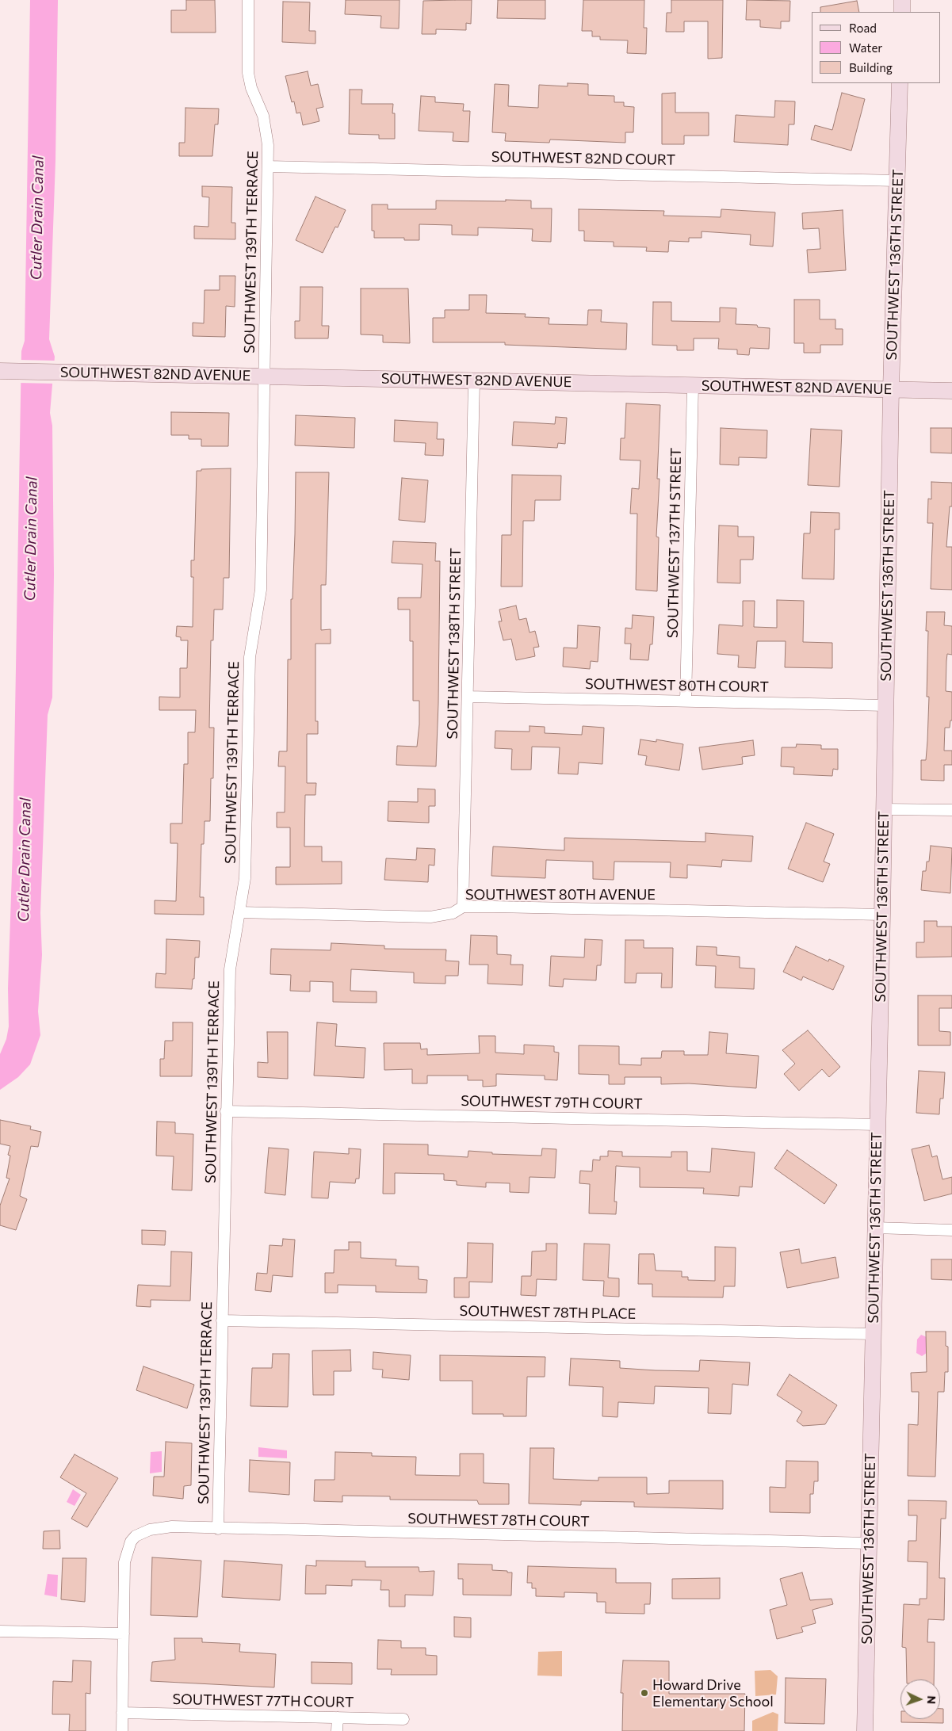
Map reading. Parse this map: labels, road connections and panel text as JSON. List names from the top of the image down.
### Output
{
  "streets": {
    "street": [
      "SOUTHWEST 82ND COURT",
      "SOUTHWEST 139TH TERRACE",
      "SOUTHWEST 136TH STREET",
      "SOUTHWEST 82ND AVENUE",
      "SOUTHWEST 137TH STREET",
      "SOUTHWEST 138TH STREET",
      "SOUTHWEST 80TH COURT",
      "SOUTHWEST 80TH AVENUE",
      "SOUTHWEST 79TH COURT",
      "SOUTHWEST 78TH PLACE",
      "SOUTHWEST 78TH COURT",
      "SOUTHWEST 77TH COURT"
    ]
  },
  "crossings": [
    ["SOUTHWEST 82ND COURT", "SOUTHWEST 139TH TERRACE"],
    ["SOUTHWEST 82ND COURT", "SOUTHWEST 136TH STREET"],
    ["SOUTHWEST 139TH TERRACE", "SOUTHWEST 82ND AVENUE"],
    ["SOUTHWEST 139TH TERRACE", "SOUTHWEST 80TH AVENUE"],
    ["SOUTHWEST 139TH TERRACE", "SOUTHWEST 79TH COURT"],
    ["SOUTHWEST 139TH TERRACE", "SOUTHWEST 78TH PLACE"],
    ["SOUTHWEST 139TH TERRACE", "SOUTHWEST 78TH COURT"],
    ["SOUTHWEST 136TH STREET", "SOUTHWEST 82ND AVENUE"],
    ["SOUTHWEST 136TH STREET", "SOUTHWEST 80TH COURT"],
    ["SOUTHWEST 136TH STREET", "SOUTHWEST 80TH AVENUE"],
    ["SOUTHWEST 136TH STREET", "SOUTHWEST 79TH COURT"],
    ["SOUTHWEST 136TH STREET", "SOUTHWEST 78TH PLACE"],
    ["SOUTHWEST 136TH STREET", "SOUTHWEST 78TH COURT"],
    ["SOUTHWEST 82ND AVENUE", "SOUTHWEST 137TH STREET"],
    ["SOUTHWEST 82ND AVENUE", "SOUTHWEST 138TH STREET"],
    ["SOUTHWEST 137TH STREET", "SOUTHWEST 80TH COURT"],
    ["SOUTHWEST 138TH STREET", "SOUTHWEST 80TH COURT"],
    ["SOUTHWEST 138TH STREET", "SOUTHWEST 80TH AVENUE"]
  ],
  "water": ["Cutler Drain Canal"],
  "places": ["Howard Drive Elementary School"],
  "legend": ["Road", "Water", "Building"],
  "north": "right"
}
